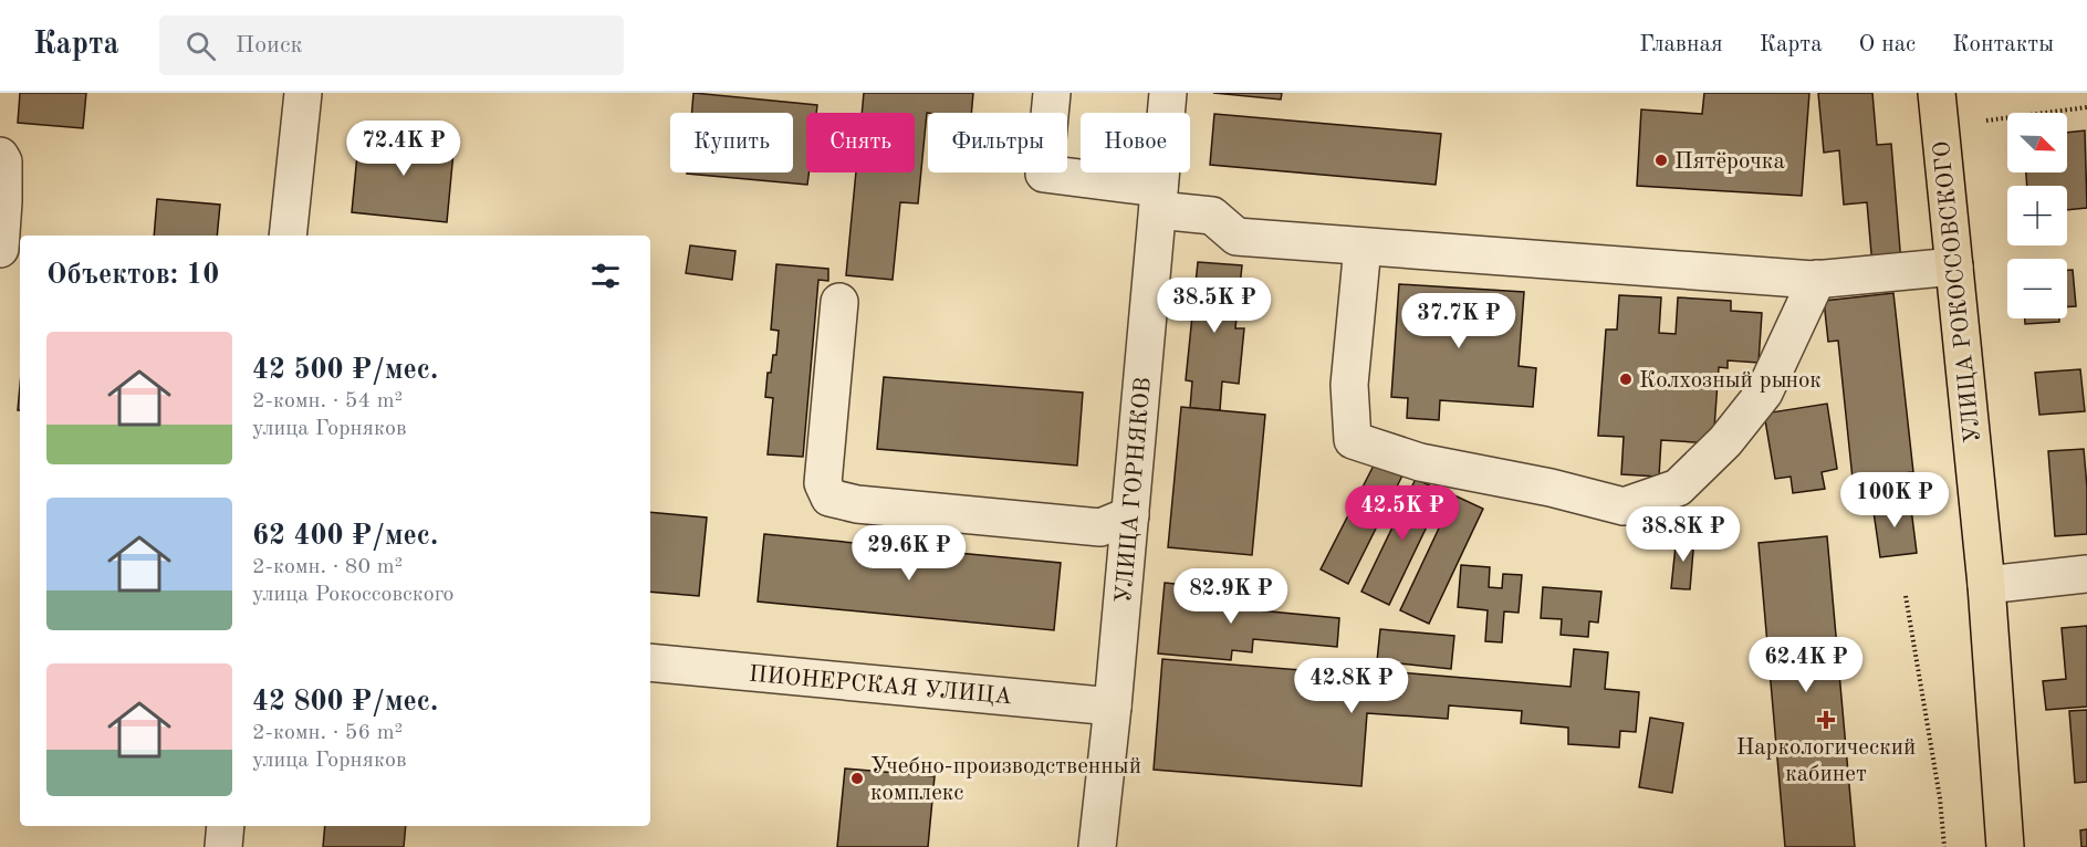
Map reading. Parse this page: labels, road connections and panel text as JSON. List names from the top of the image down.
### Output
{
  "streets": {
    "main road": ["УЛИЦА РОКОССОВСКОГО"],
    "street": ["УЛИЦА ГОРНЯКОВ", "ПИОНЕРСКАЯ УЛИЦА"]
  },
  "crossings": [
    ["УЛИЦА ГОРНЯКОВ", "ПИОНЕРСКАЯ УЛИЦА"]
  ],
  "places": {
    "other": ["Пятёрочка", "Колхозный рынок", "Учебно-производственный комплекс"],
    "health": ["Наркологический кабинет"]
  },
  "north": "bottom right",
  "page": {
    "header": "Карта",
    "search": "Поиск",
    "nav": [
      "Главная",
      "Карта",
      "О нас",
      "Контакты"
    ],
    "map_buttons": ["+", "−"],
    "chip": [
      "Купить",
      "Снять",
      "Фильтры",
      "Новое"
    ],
    "price": [
      "72.4K ₽",
      "38.5K ₽",
      "37.7K ₽",
      "100K ₽",
      "42.5K ₽",
      "38.8K ₽",
      "29.6K ₽",
      "82.9K ₽",
      "62.4K ₽",
      "42.8K ₽"
    ],
    "heading": "Объектов: 10",
    "list": [
      {
        "name": "42 500 ₽/мес.",
        "note": "2-комн. · 54 m² · улица Горняков"
      },
      {
        "name": "62 400 ₽/мес.",
        "note": "2-комн. · 80 m² · улица Рокоссовского"
      },
      {
        "name": "42 800 ₽/мес.",
        "note": "2-комн. · 56 m² · улица Горняков"
      }
    ]
  }
}
